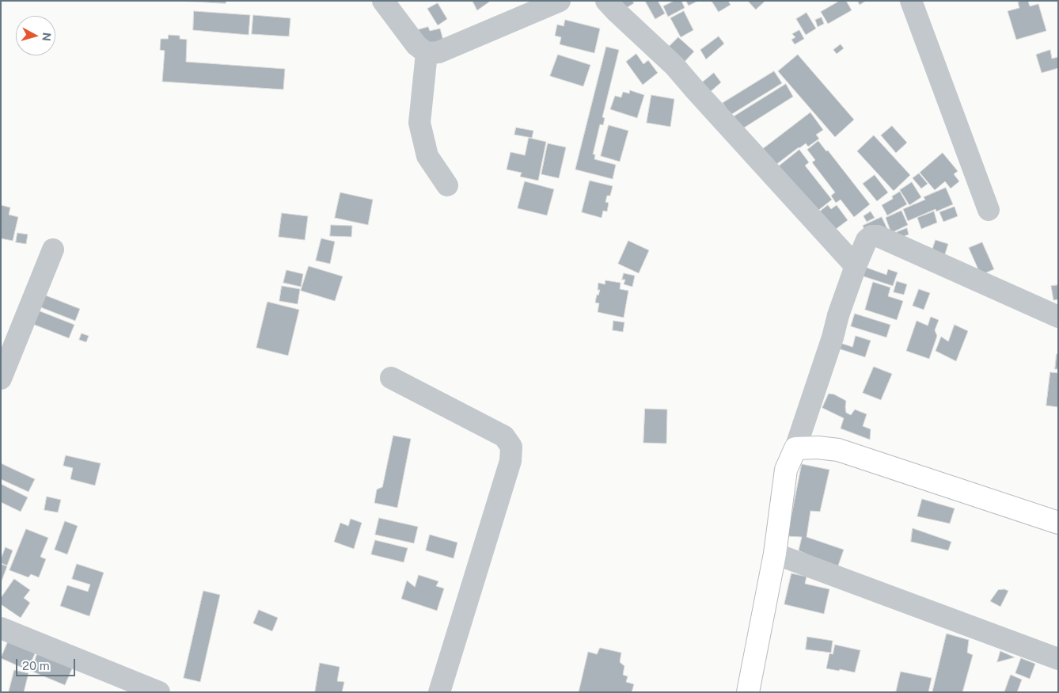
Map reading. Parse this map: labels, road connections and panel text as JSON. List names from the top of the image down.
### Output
{
  "scale_bar": "20 m",
  "north": "right"
}
